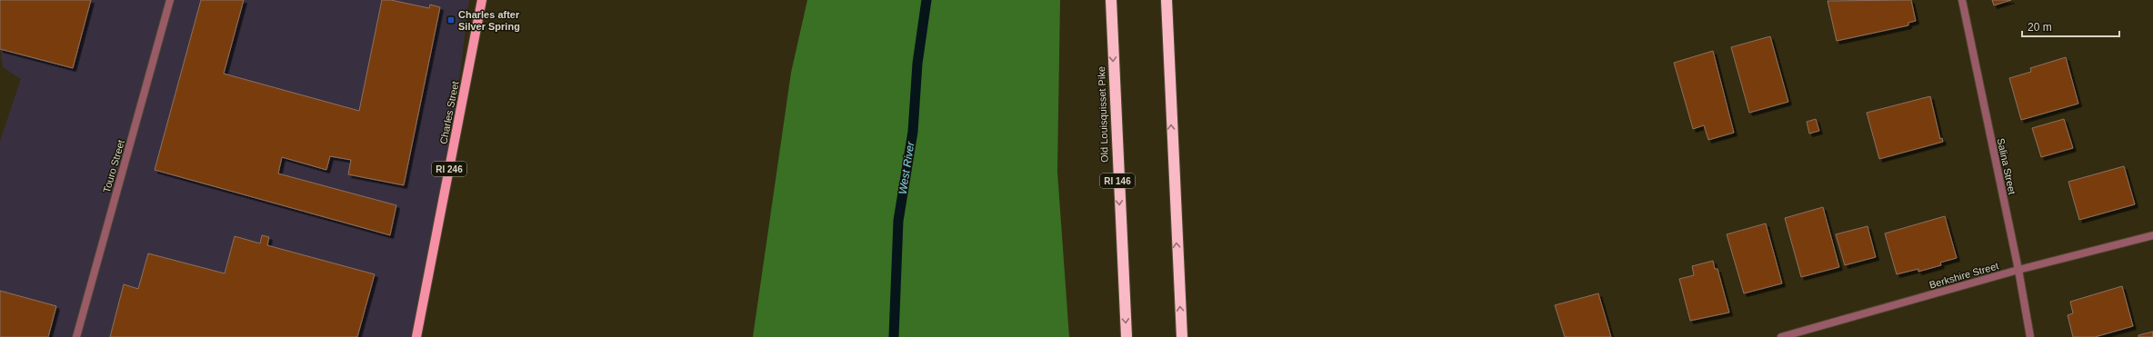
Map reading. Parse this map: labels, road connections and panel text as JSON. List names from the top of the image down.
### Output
{
  "streets": {
    "highway": ["Old Louisquisset Pike", "RI 146"],
    "main road": ["Charles Street", "RI 246"],
    "street": ["Touro Street", "Salina Street", "Berkshire Street"]
  },
  "crossings": [
    ["Salina Street", "Berkshire Street"]
  ],
  "water": ["West River"],
  "places": {
    "transit": ["Charles after Silver Spring"]
  },
  "scale_bar": "20 m"
}
